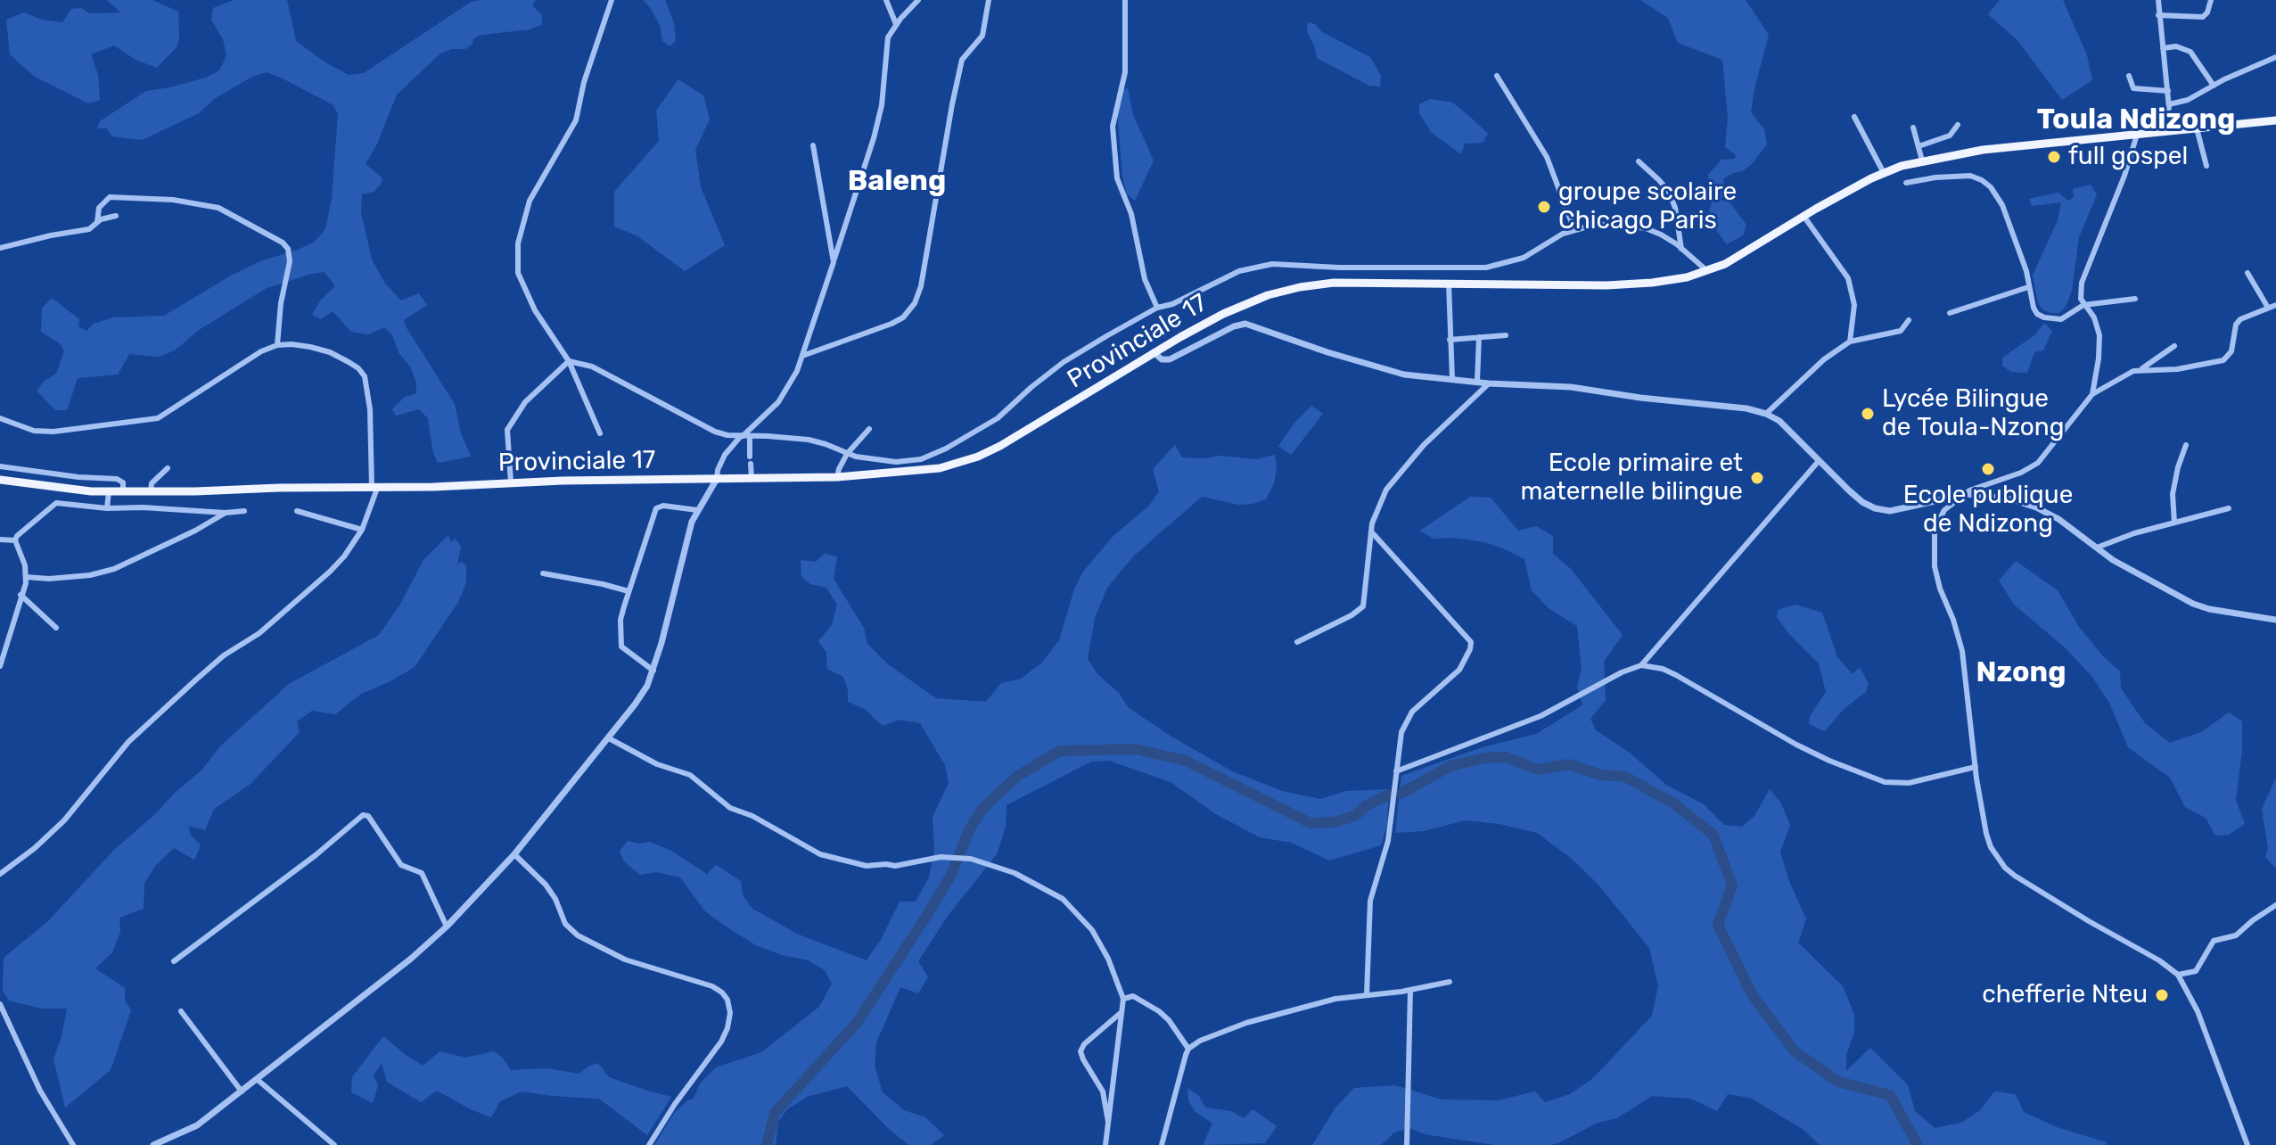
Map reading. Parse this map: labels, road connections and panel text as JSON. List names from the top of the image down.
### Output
{
  "streets": {
    "main road": ["Provinciale 17"]
  },
  "districts": ["Toula Ndizong", "Baleng", "Nzong"],
  "places": [
    "full gospel",
    "groupe scolaire Chicago Paris",
    "Lycée Bilingue de Toula-Nzong",
    "Ecole publique de Ndizong",
    "Ecole primaire et maternelle bilingue",
    "chefferie Nteu"
  ]
}
